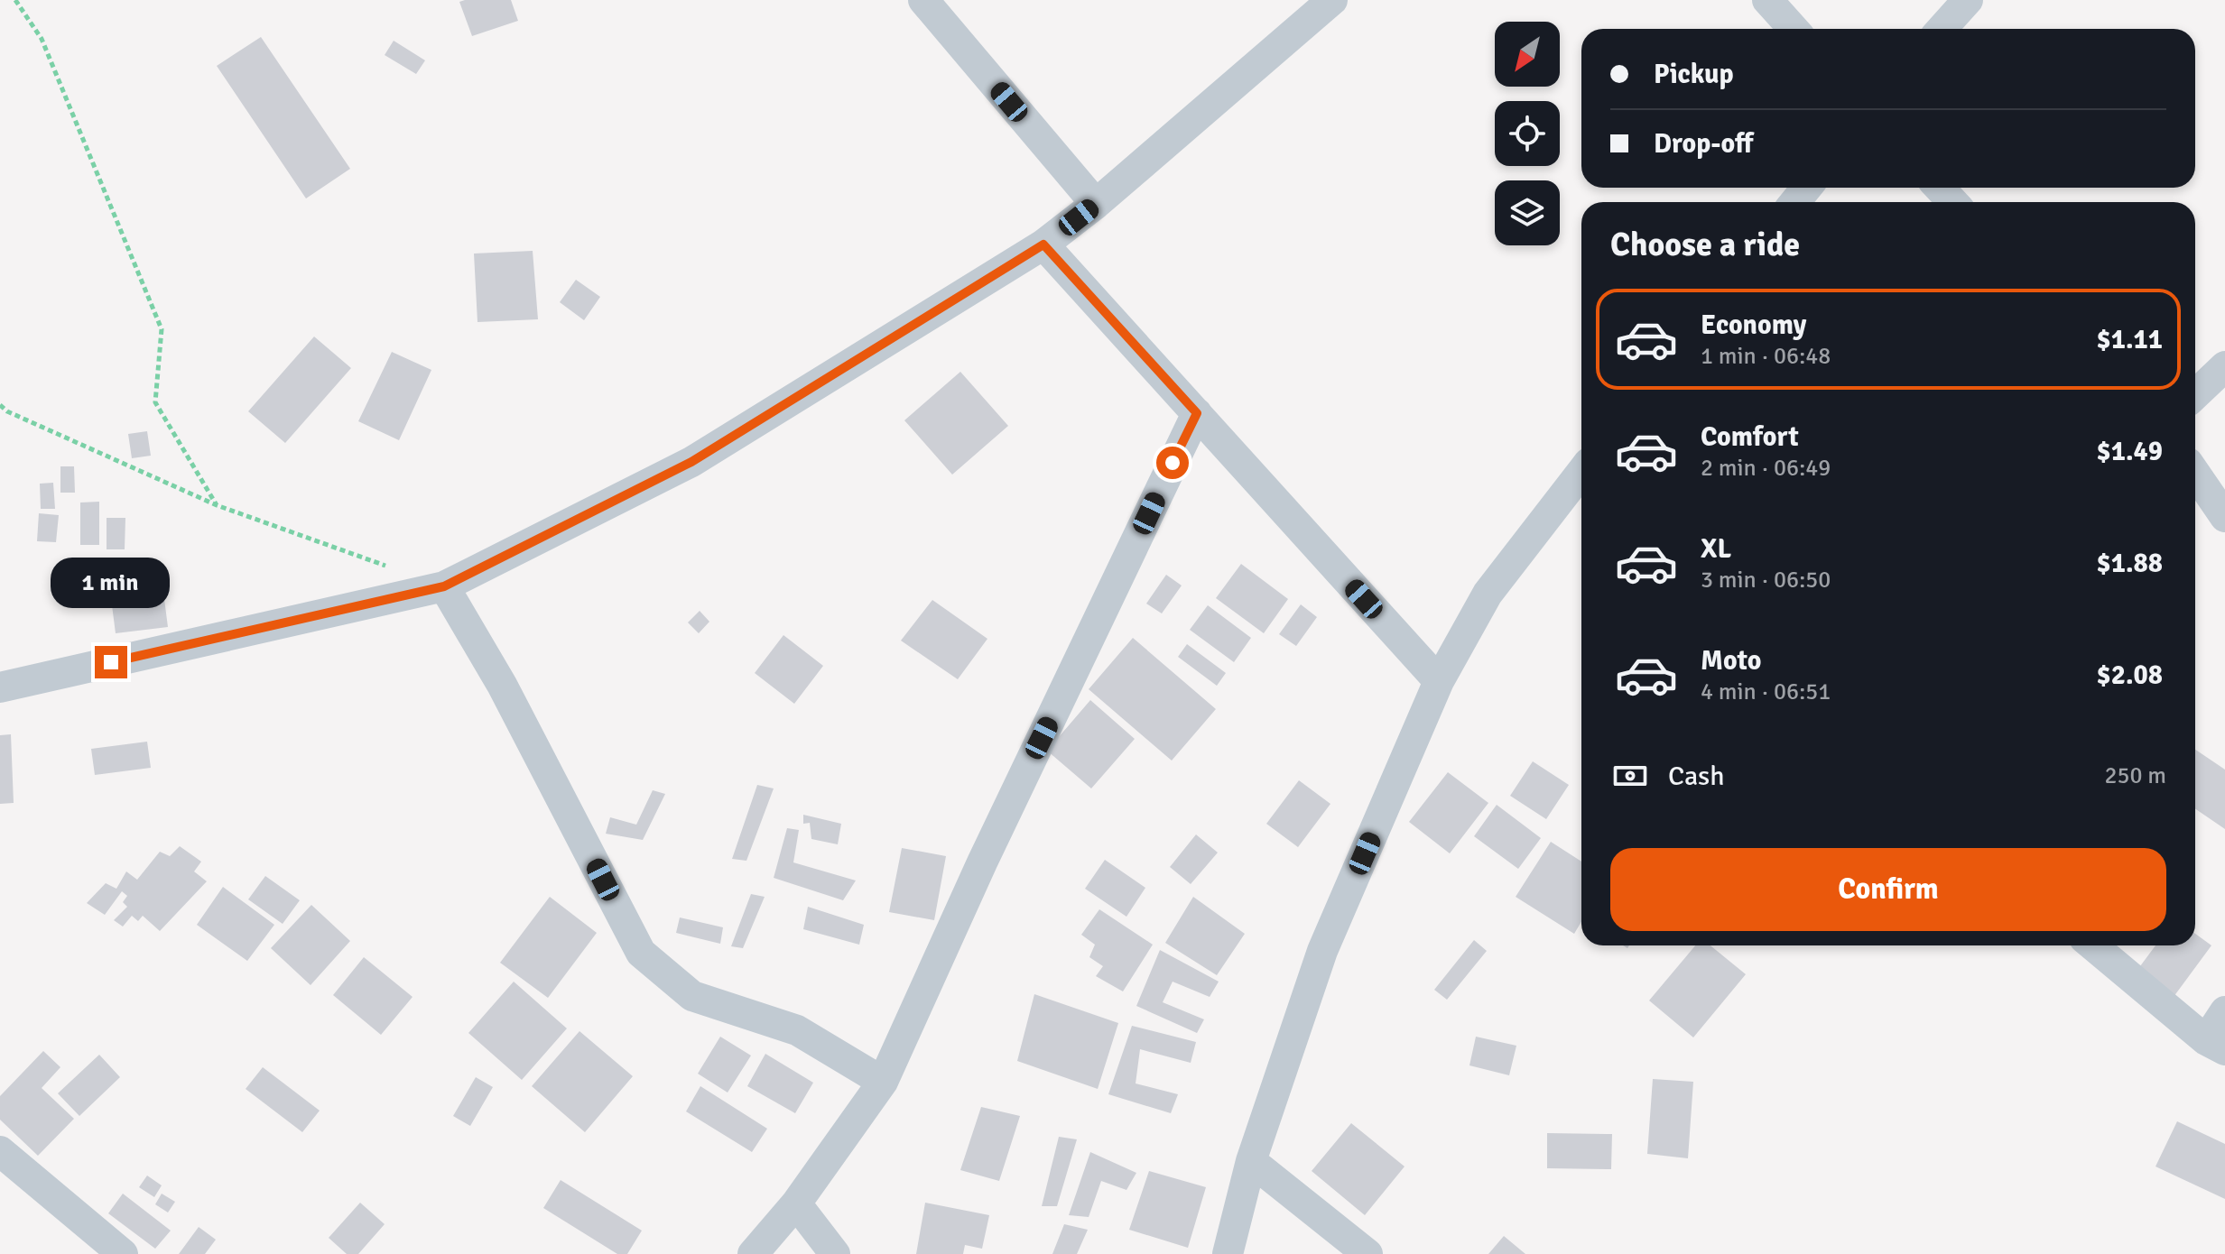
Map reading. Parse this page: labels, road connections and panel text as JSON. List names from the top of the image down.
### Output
{
  "north": "bottom left",
  "page": {
    "banner": ["Pickup", "Drop-off"],
    "heading": "Choose a ride",
    "list": [
      {
        "name": "Economy",
        "note": "1 min · 06:48",
        "value": "$1.11"
      },
      {
        "name": "Comfort",
        "note": "2 min · 06:49",
        "value": "$1.49"
      },
      {
        "name": "XL",
        "note": "3 min · 06:50",
        "value": "$1.88"
      },
      {
        "name": "Moto",
        "note": "4 min · 06:51",
        "value": "$2.08"
      }
    ],
    "bubble": "1 min",
    "pay": ["Cash", "250 m"],
    "buttons": "Confirm"
  }
}
